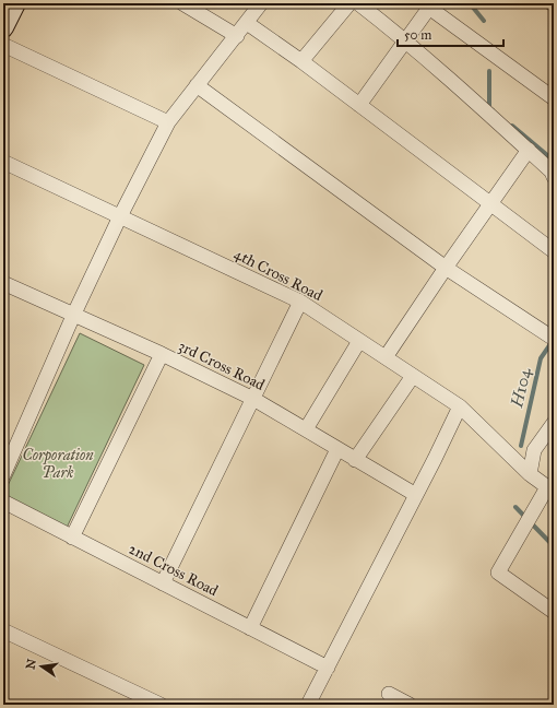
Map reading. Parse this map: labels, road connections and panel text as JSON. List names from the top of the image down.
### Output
{
  "streets": {
    "street": ["4th Cross Road", "3rd Cross Road", "2nd Cross Road"]
  },
  "water": ["H104"],
  "parks": ["Corporation Park"],
  "scale_bar": "50 m",
  "north": "left"
}
